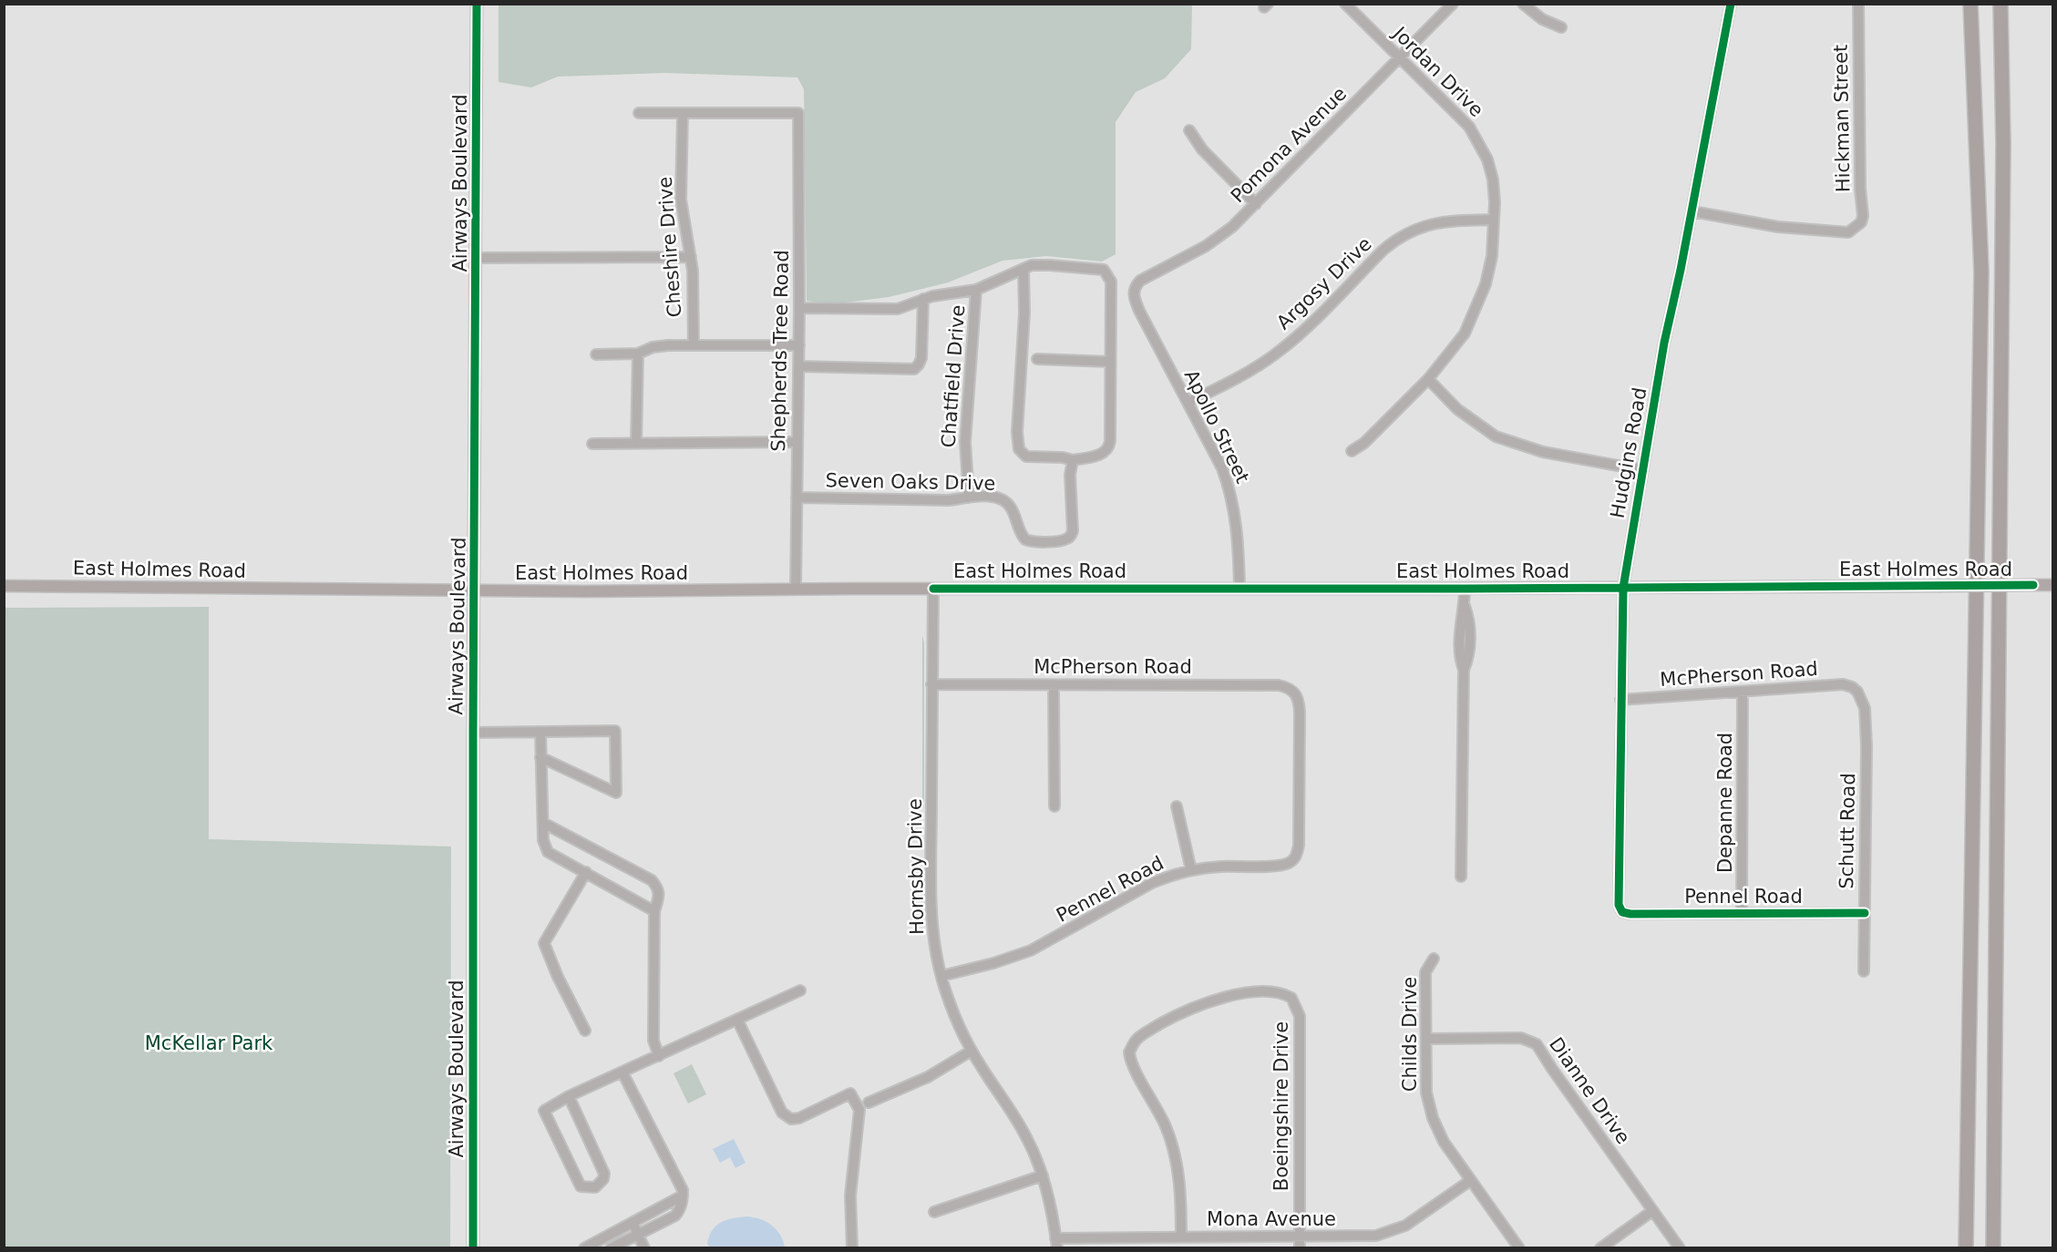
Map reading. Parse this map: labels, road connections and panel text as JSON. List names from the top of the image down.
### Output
{
  "streets": {
    "main road": ["Airways Boulevard", "East Holmes Road"],
    "street": [
      "Jordan Drive",
      "Hickman Street",
      "Pomona Avenue",
      "Cheshire Drive",
      "Argosy Drive",
      "Shepherds Tree Road",
      "Chatfield Drive",
      "Apollo Street",
      "Hudgins Road",
      "Seven Oaks Drive",
      "McPherson Road",
      "Depanne Road",
      "Schutt Road",
      "Hornsby Drive",
      "Pennel Road",
      "Childs Drive",
      "Dianne Drive",
      "Boeingshire Drive",
      "Mona Avenue"
    ]
  },
  "crossings": [
    ["Jordan Drive", "Pomona Avenue"],
    ["Jordan Drive", "Argosy Drive"],
    ["Hickman Street", "Hudgins Road"],
    ["Pomona Avenue", "Apollo Street"],
    ["Airways Boulevard", "East Holmes Road"],
    ["Cheshire Drive", "Shepherds Tree Road"],
    ["Argosy Drive", "Apollo Street"],
    ["Shepherds Tree Road", "Seven Oaks Drive"],
    ["Shepherds Tree Road", "East Holmes Road"],
    ["Chatfield Drive", "Seven Oaks Drive"],
    ["Apollo Street", "East Holmes Road"],
    ["Hudgins Road", "East Holmes Road"],
    ["Hudgins Road", "McPherson Road"],
    ["Hudgins Road", "Pennel Road"],
    ["East Holmes Road", "Hornsby Drive"],
    ["McPherson Road", "Depanne Road"],
    ["McPherson Road", "Schutt Road"],
    ["McPherson Road", "Hornsby Drive"],
    ["McPherson Road", "Pennel Road"],
    ["Depanne Road", "Pennel Road"],
    ["Schutt Road", "Pennel Road"],
    ["Hornsby Drive", "Pennel Road"],
    ["Hornsby Drive", "Mona Avenue"],
    ["Childs Drive", "Dianne Drive"],
    ["Childs Drive", "Mona Avenue"],
    ["Boeingshire Drive", "Mona Avenue"]
  ],
  "parks": ["McKellar Park"]
}
